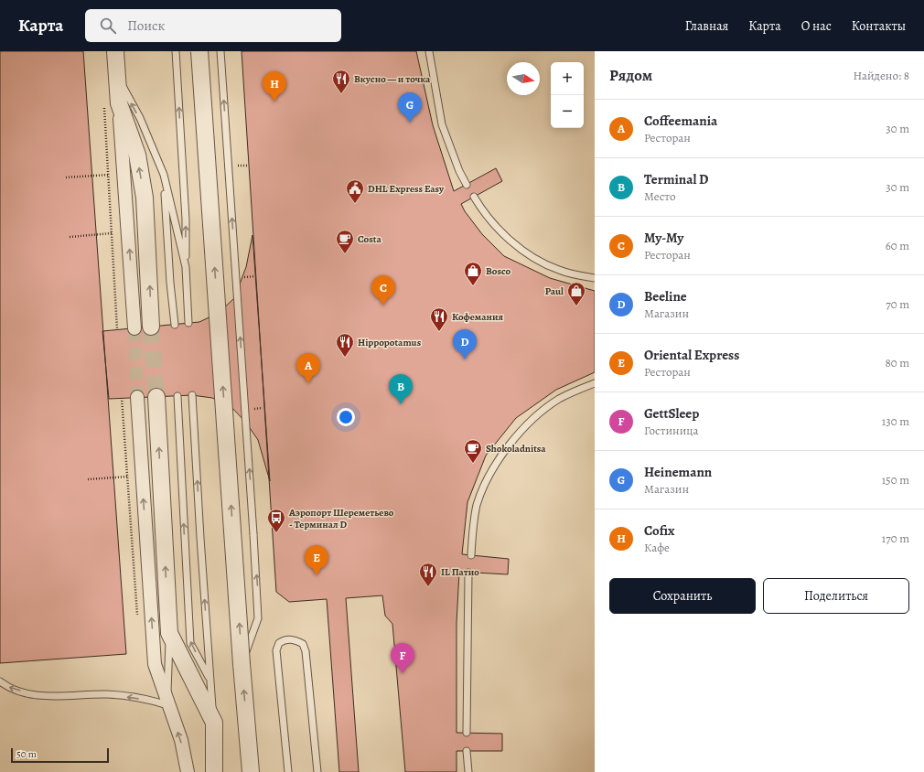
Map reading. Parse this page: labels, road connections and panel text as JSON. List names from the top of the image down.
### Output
{
  "places": {
    "restaurant": [
      "Вкусно — и точка",
      "Кофемания",
      "Hippopotamus",
      "IL Патио"
    ],
    "public building": ["DHL Express Easy"],
    "cafe": ["Costa", "Shokoladnitsa"],
    "shop": ["Bosco", "Paul"],
    "bus stop": ["Аэропорт Шереметьево - Терминал D"]
  },
  "scale_bar": "50 m",
  "north": "right",
  "page": {
    "header": "Карта",
    "search": "Поиск",
    "nav": [
      "Главная",
      "Карта",
      "О нас",
      "Контакты"
    ],
    "heading": ["Рядом", "Найдено: 8"],
    "map_buttons": ["+", "−"],
    "pins": [
      "H",
      "G",
      "C",
      "D",
      "A",
      "B",
      "E",
      "F"
    ],
    "list": [
      {
        "mark": "A",
        "name": "Coffeemania",
        "note": "Ресторан",
        "value": "30 m"
      },
      {
        "mark": "B",
        "name": "Terminal D",
        "note": "Место",
        "value": "30 m"
      },
      {
        "mark": "C",
        "name": "Му-Му",
        "note": "Ресторан",
        "value": "60 m"
      },
      {
        "mark": "D",
        "name": "Beeline",
        "note": "Магазин",
        "value": "70 m"
      },
      {
        "mark": "E",
        "name": "Oriental Express",
        "note": "Ресторан",
        "value": "80 m"
      },
      {
        "mark": "F",
        "name": "GettSleep",
        "note": "Гостиница",
        "value": "130 m"
      },
      {
        "mark": "G",
        "name": "Heinemann",
        "note": "Магазин",
        "value": "150 m"
      },
      {
        "mark": "H",
        "name": "Cofix",
        "note": "Кафе",
        "value": "170 m"
      }
    ],
    "buttons": ["Сохранить", "Поделиться"],
    "scale": "50 m"
  }
}
